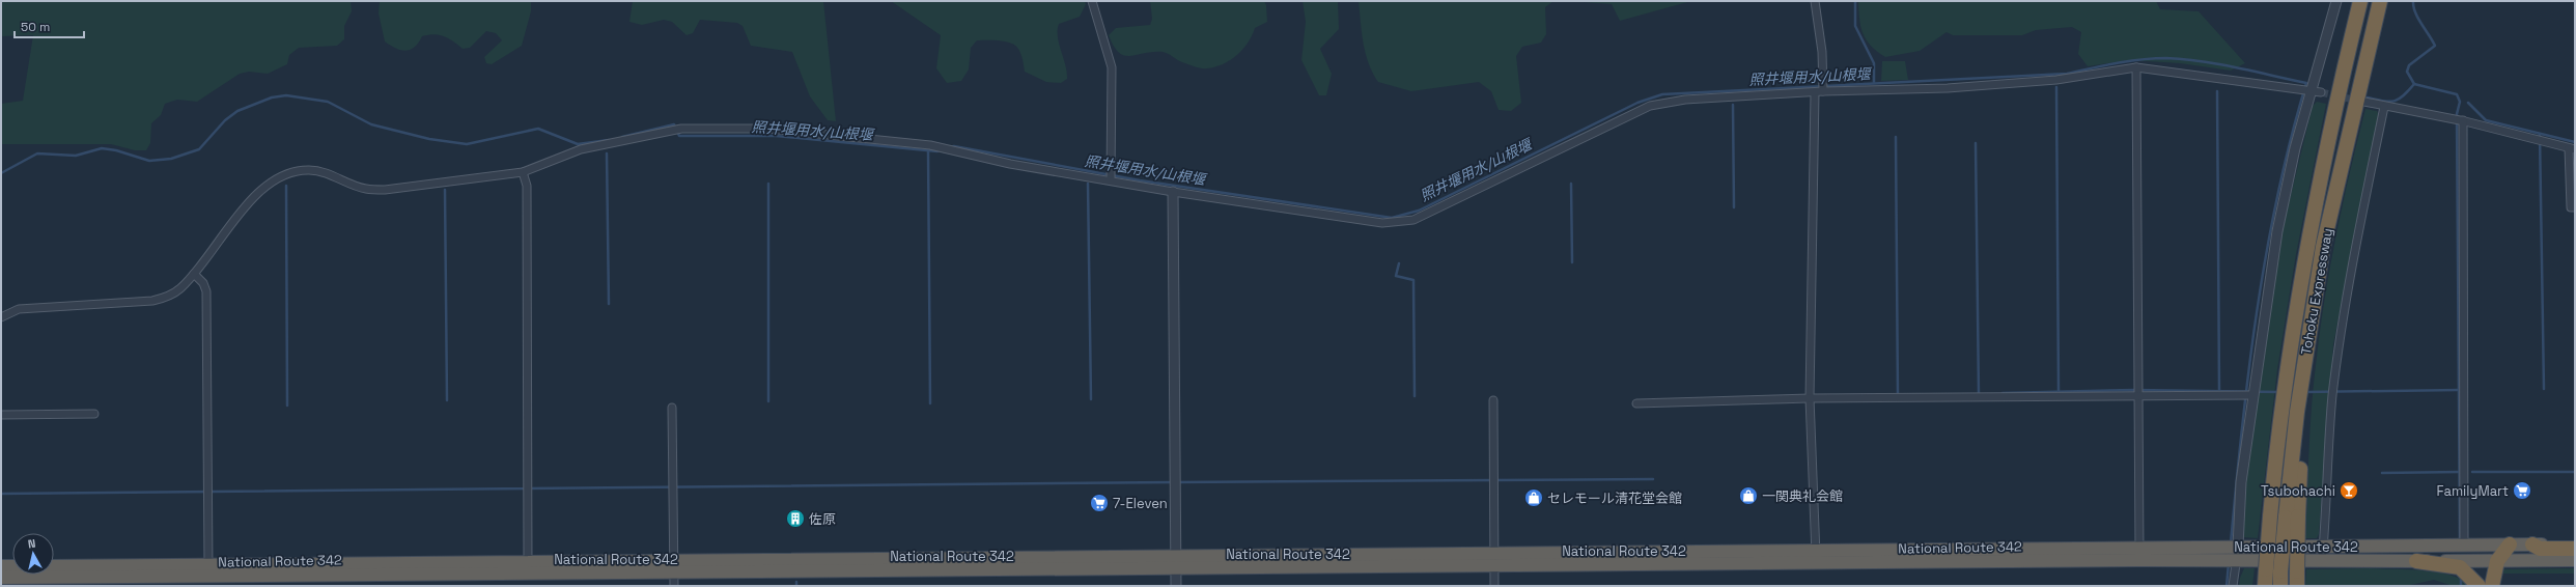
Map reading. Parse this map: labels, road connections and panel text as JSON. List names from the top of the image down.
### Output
{
  "streets": {
    "highway": ["Tohoku Expressway", "National Route 342"]
  },
  "water": ["照井堰用水/山根堰"],
  "places": {
    "bar": ["Tsubohachi"],
    "supermarket": ["FamilyMart", "7-Eleven"],
    "shop": ["一関典礼会館", "セレモール清花堂会館"],
    "building": ["佐原"]
  },
  "scale_bar": "50 m",
  "north": "top"
}
